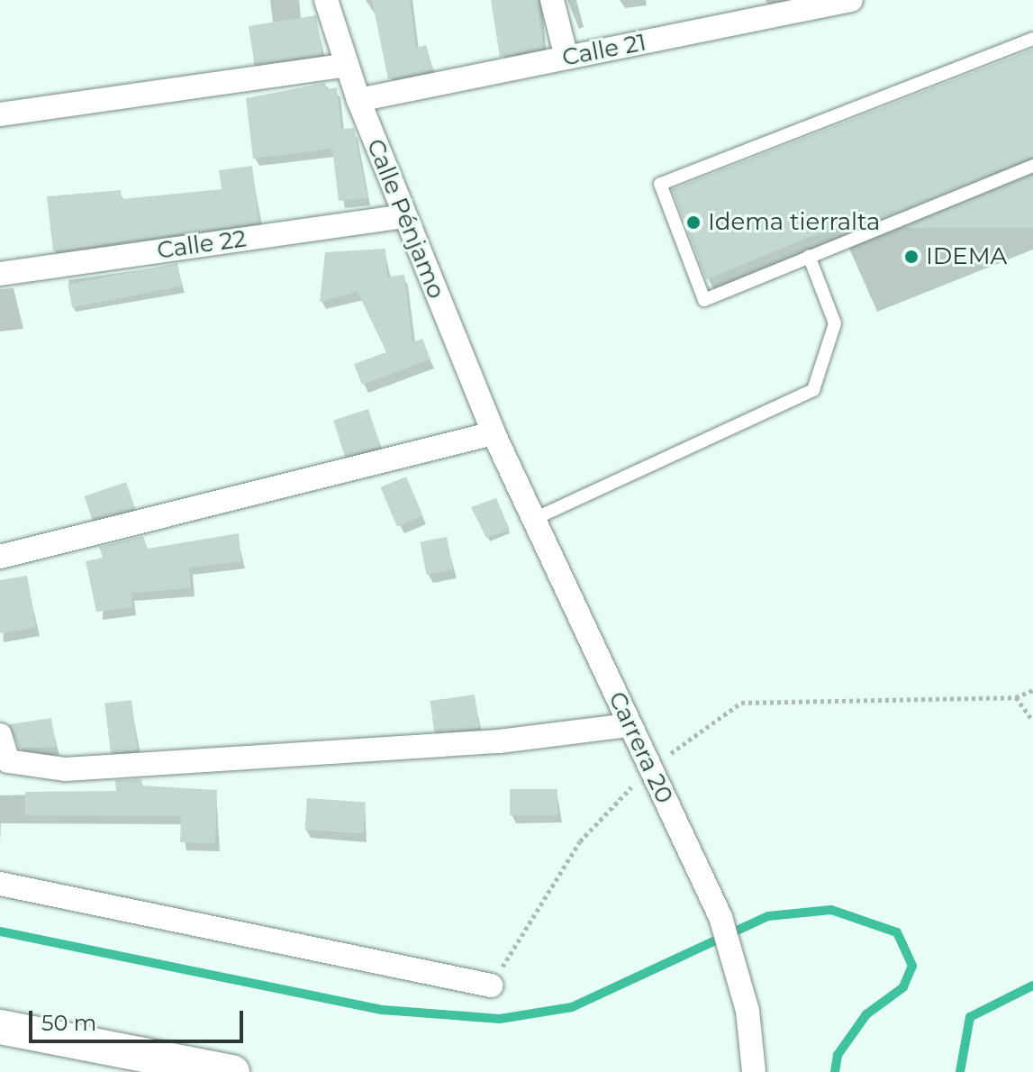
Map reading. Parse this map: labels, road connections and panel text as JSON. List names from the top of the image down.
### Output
{
  "streets": {
    "street": [
      "Calle 21",
      "Calle Pénjamo",
      "Calle 22",
      "Carrera 20"
    ]
  },
  "crossings": [
    ["Calle 21", "Calle Pénjamo"],
    ["Calle Pénjamo", "Calle 22"],
    ["Calle Pénjamo", "Carrera 20"]
  ],
  "places": ["Idema tierralta", "IDEMA"],
  "scale_bar": "50 m"
}
